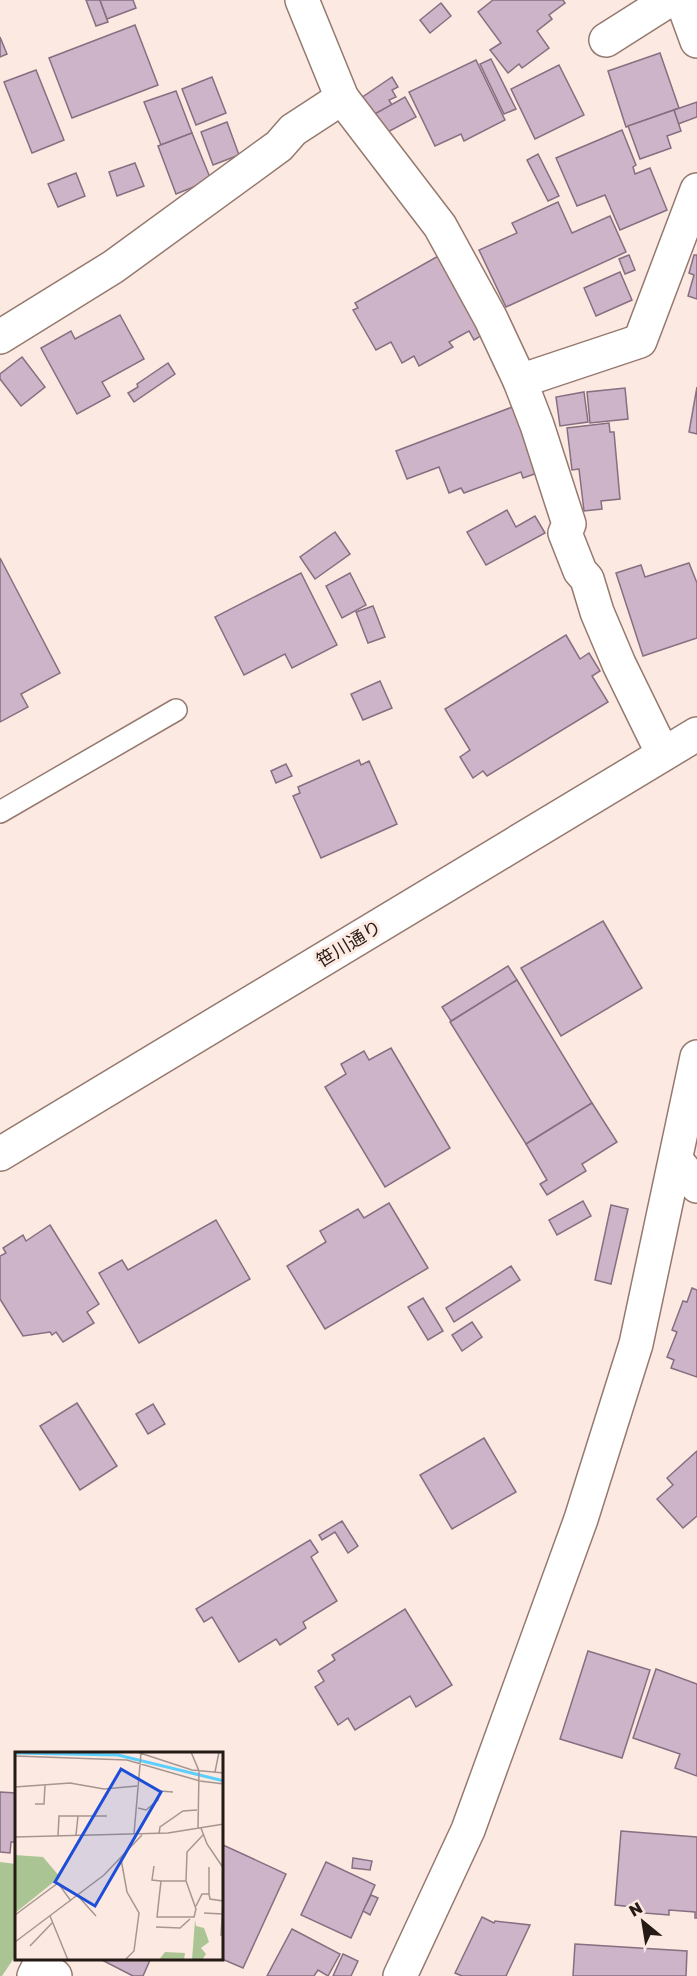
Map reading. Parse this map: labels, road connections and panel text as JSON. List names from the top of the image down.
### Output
{
  "streets": {
    "street": ["笹川通り"]
  },
  "north": "top left"
}
